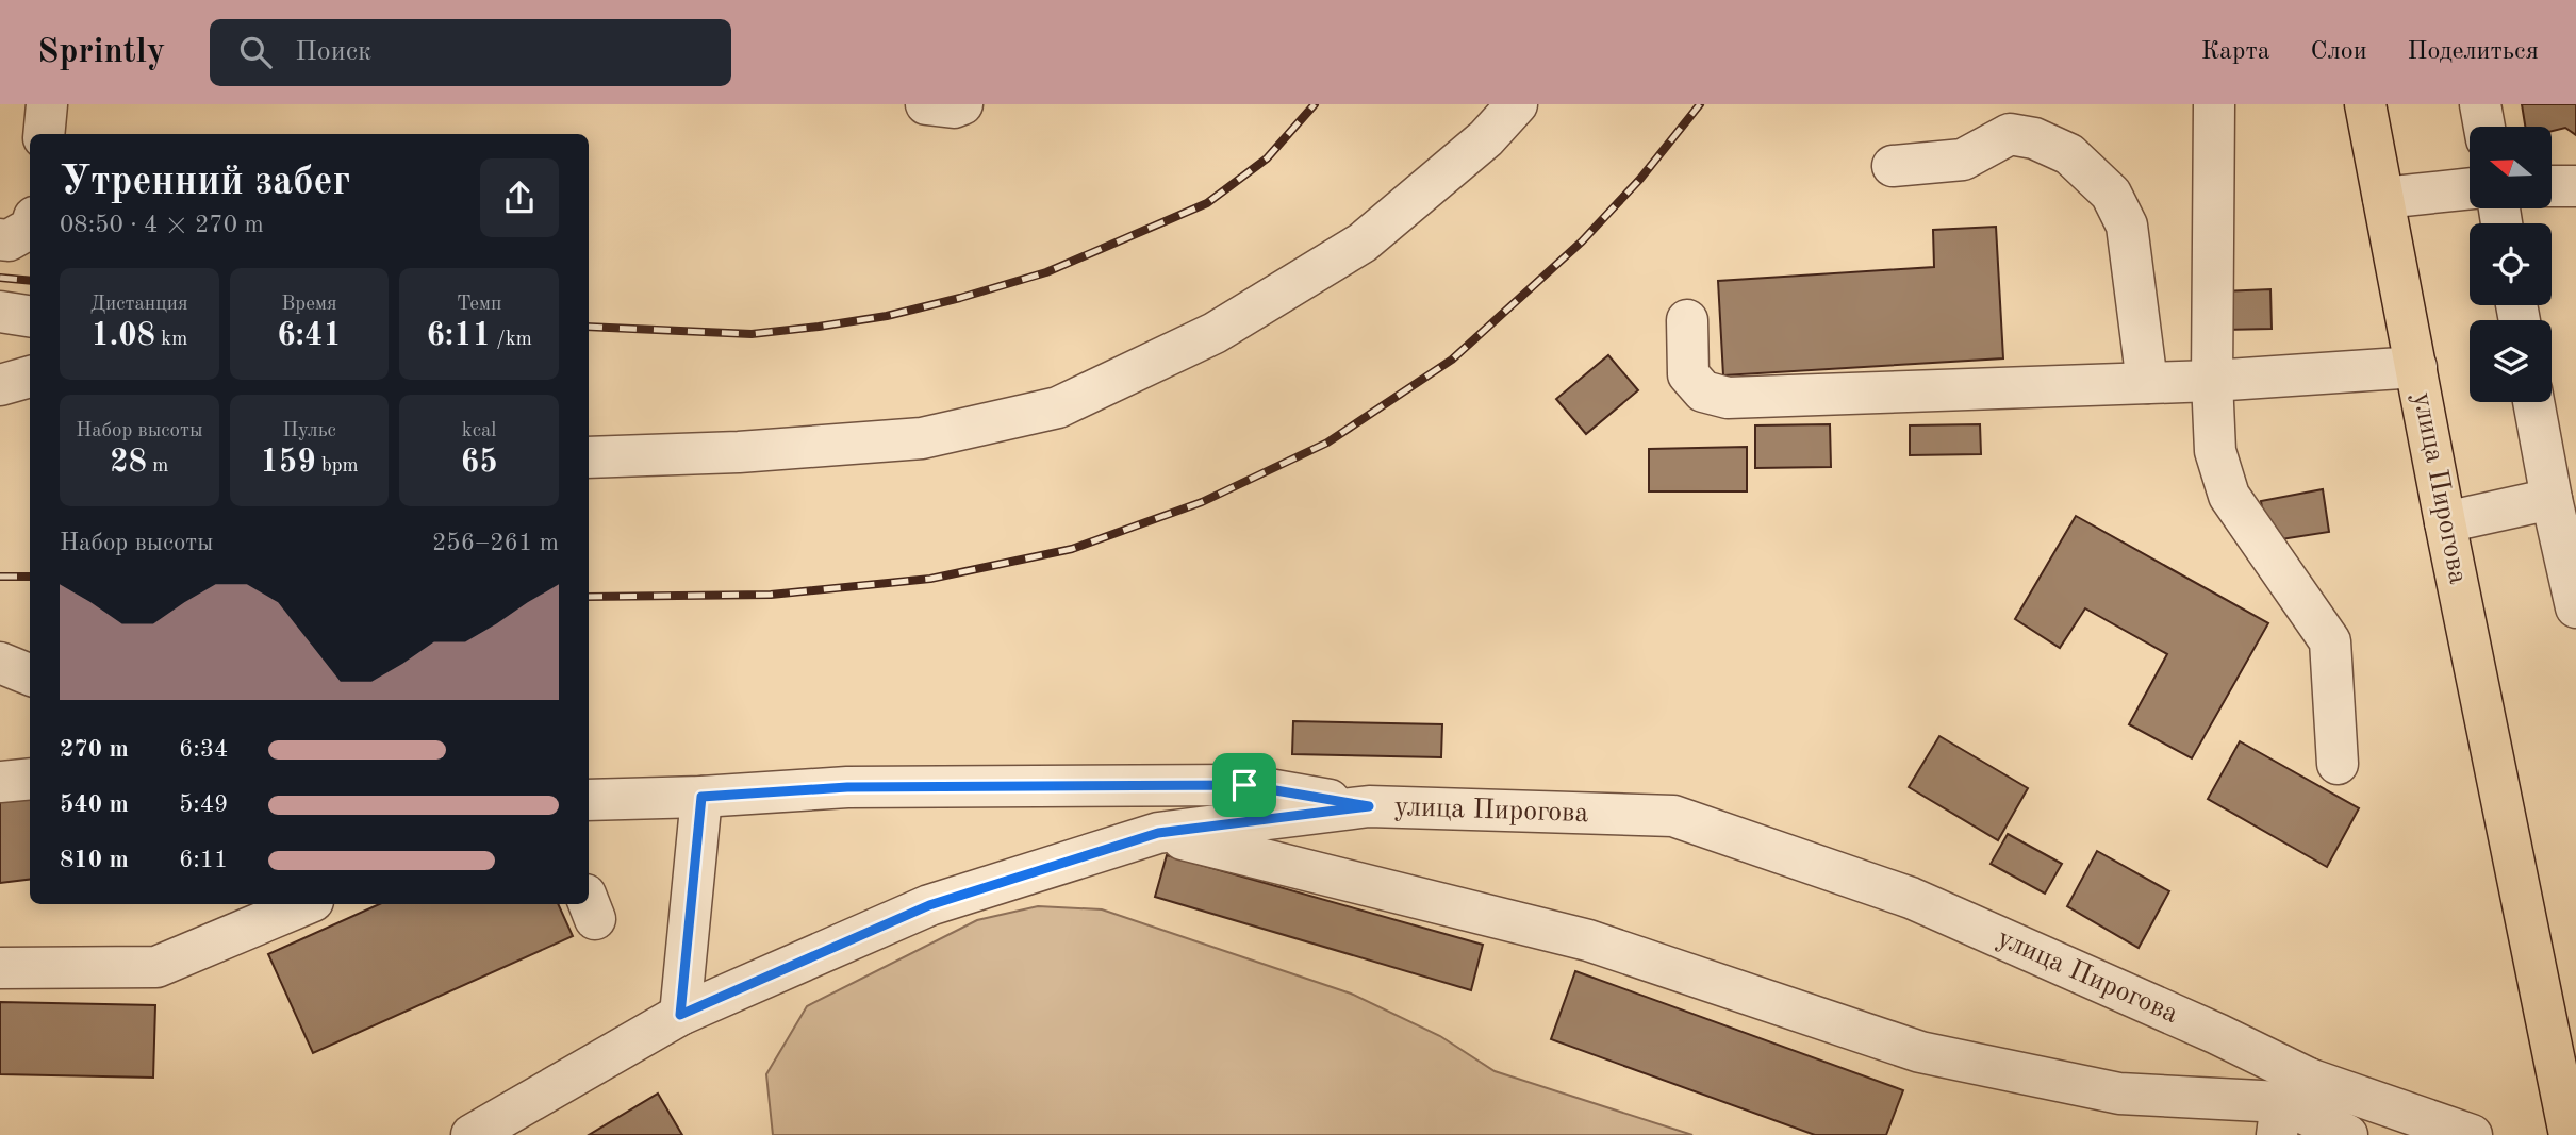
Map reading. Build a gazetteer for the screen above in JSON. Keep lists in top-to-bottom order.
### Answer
{
  "streets": {
    "main road": ["улица Пирогова"]
  },
  "north": "left",
  "page": {
    "header": "Sprintly",
    "search": "Поиск",
    "nav": ["Карта", "Слои", "Поделиться"],
    "heading": ["Утренний забег", "08:50 · 4 × 270 m"],
    "stats": [
      ["Дистанция", "1.08 km"],
      ["Время", "6:41"],
      ["Темп", "6:11 /km"],
      ["Набор высоты", "28 m"],
      ["Пульс", "159 bpm"],
      ["kcal", "65"]
    ],
    "chart": ["Набор высоты", "256–261 m"],
    "list": [
      {
        "name": "270 m",
        "note": "6:34"
      },
      {
        "name": "540 m",
        "note": "5:49"
      },
      {
        "name": "810 m",
        "note": "6:11"
      }
    ]
  }
}
